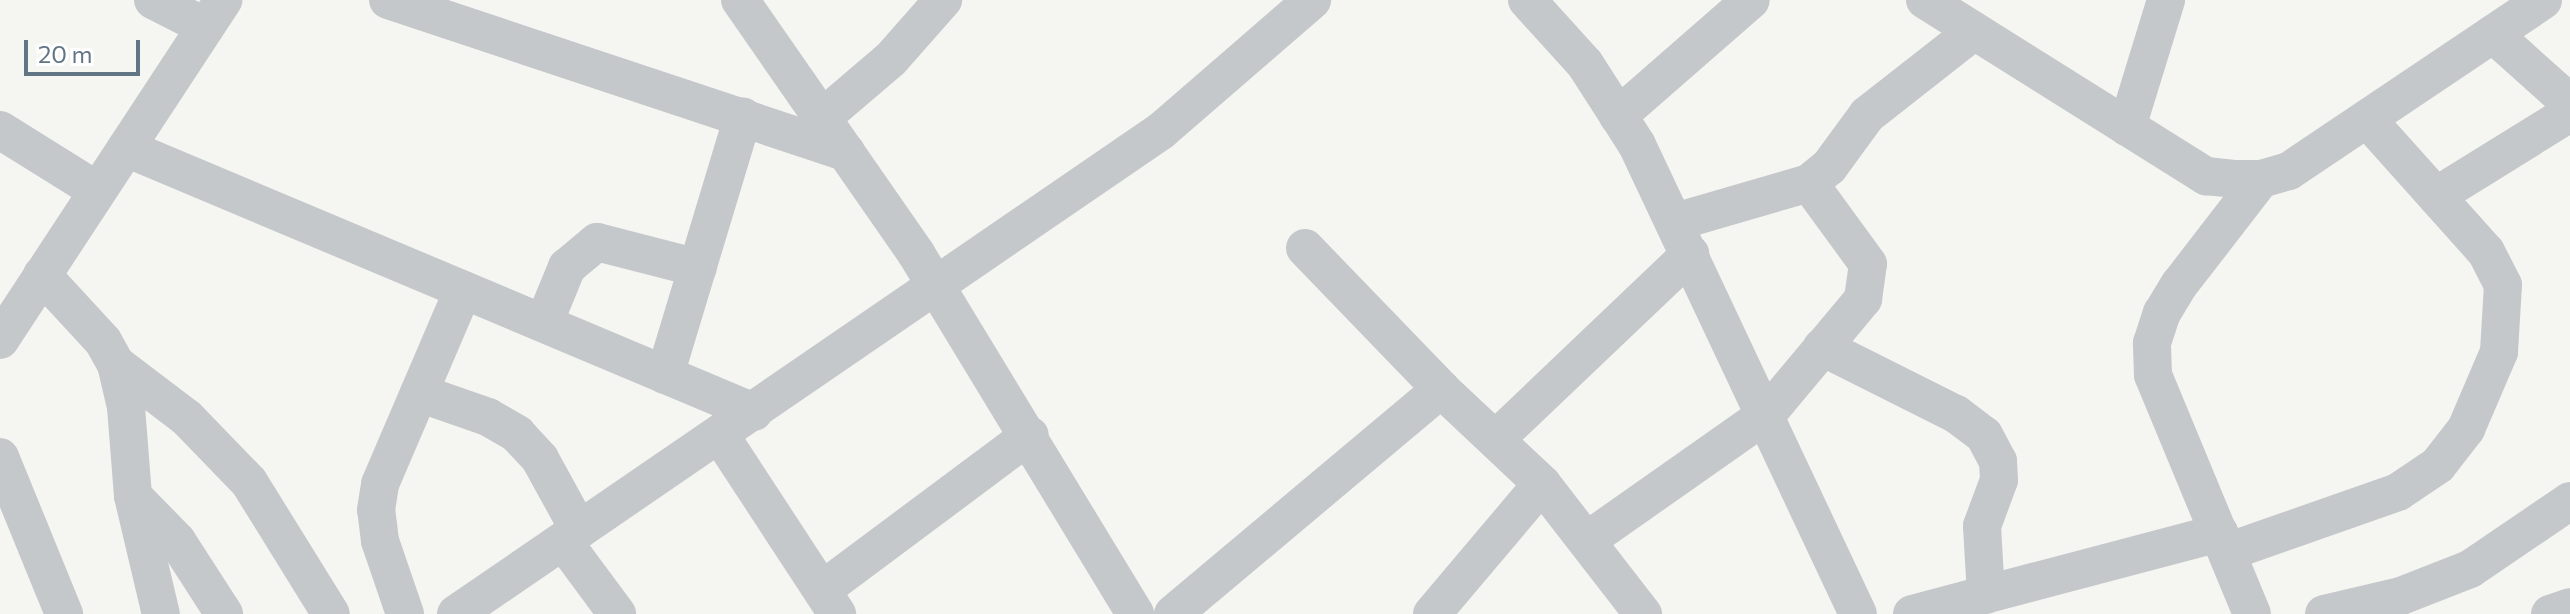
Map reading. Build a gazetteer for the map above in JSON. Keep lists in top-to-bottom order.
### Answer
{
  "scale_bar": "20 m"
}
